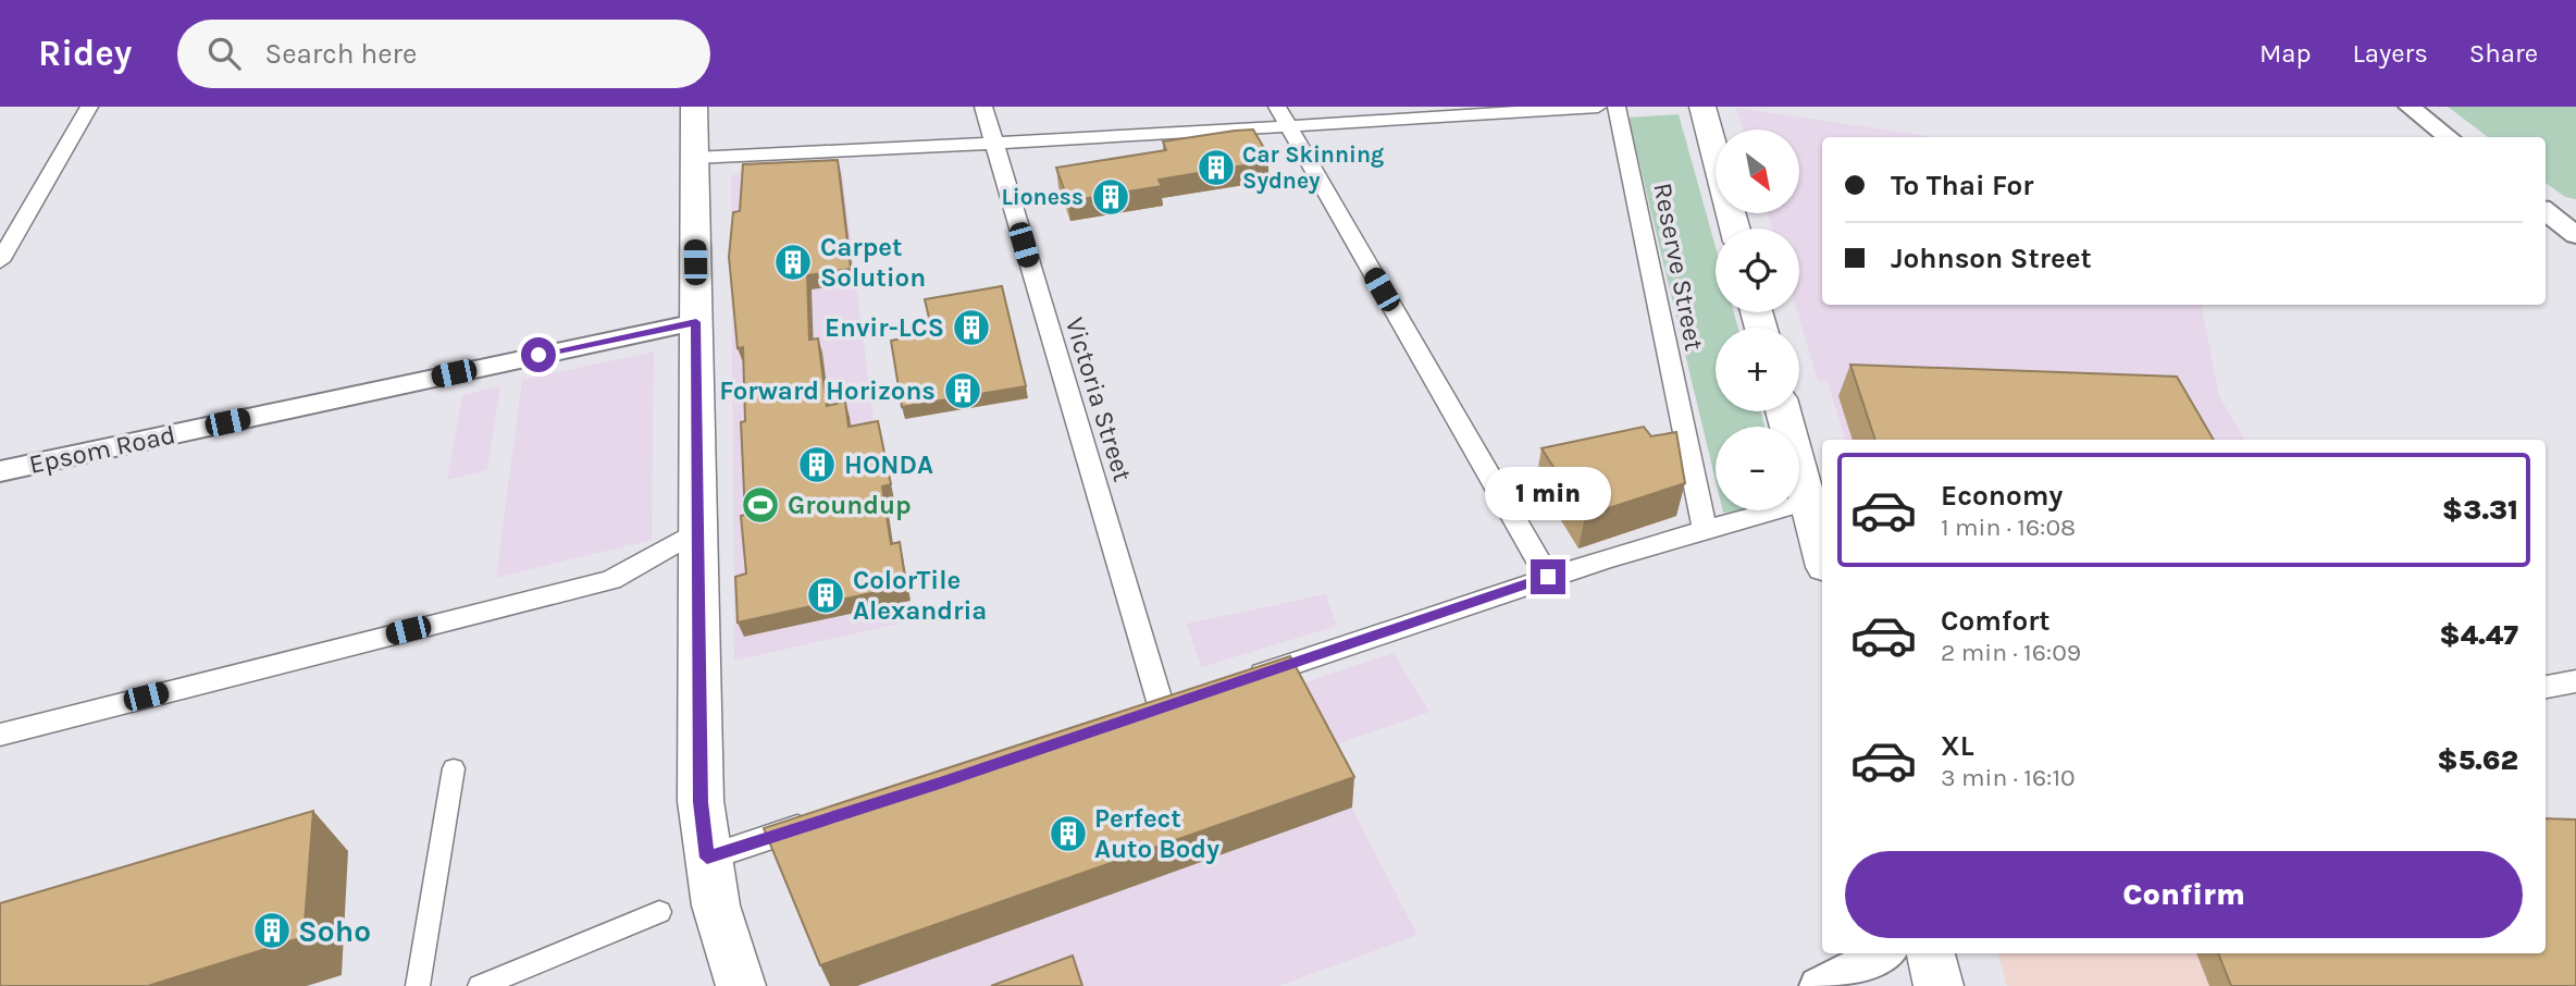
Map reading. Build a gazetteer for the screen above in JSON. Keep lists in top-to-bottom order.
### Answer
{
  "streets": {
    "street": ["Reserve Street", "Victoria Street", "Epsom Road"]
  },
  "places": {
    "building": [
      "Car Skinning Sydney",
      "Lioness",
      "Carpet Solution",
      "Envir-LCS",
      "Forward Horizons",
      "HONDA",
      "ColorTile Alexandria",
      "Perfect Auto Body",
      "Soho"
    ],
    "sports": ["Groundup"]
  },
  "north": "bottom right",
  "page": {
    "header": "Ridey",
    "search": "Search here",
    "nav": ["Map", "Layers", "Share"],
    "map_buttons": ["+", "−"],
    "banner": ["To Thai For", "Johnson Street"],
    "list": [
      {
        "name": "Economy",
        "note": "1 min · 16:08",
        "value": "$3.31"
      },
      {
        "name": "Comfort",
        "note": "2 min · 16:09",
        "value": "$4.47"
      },
      {
        "name": "XL",
        "note": "3 min · 16:10",
        "value": "$5.62"
      }
    ],
    "bubble": "1 min",
    "buttons": "Confirm"
  }
}
